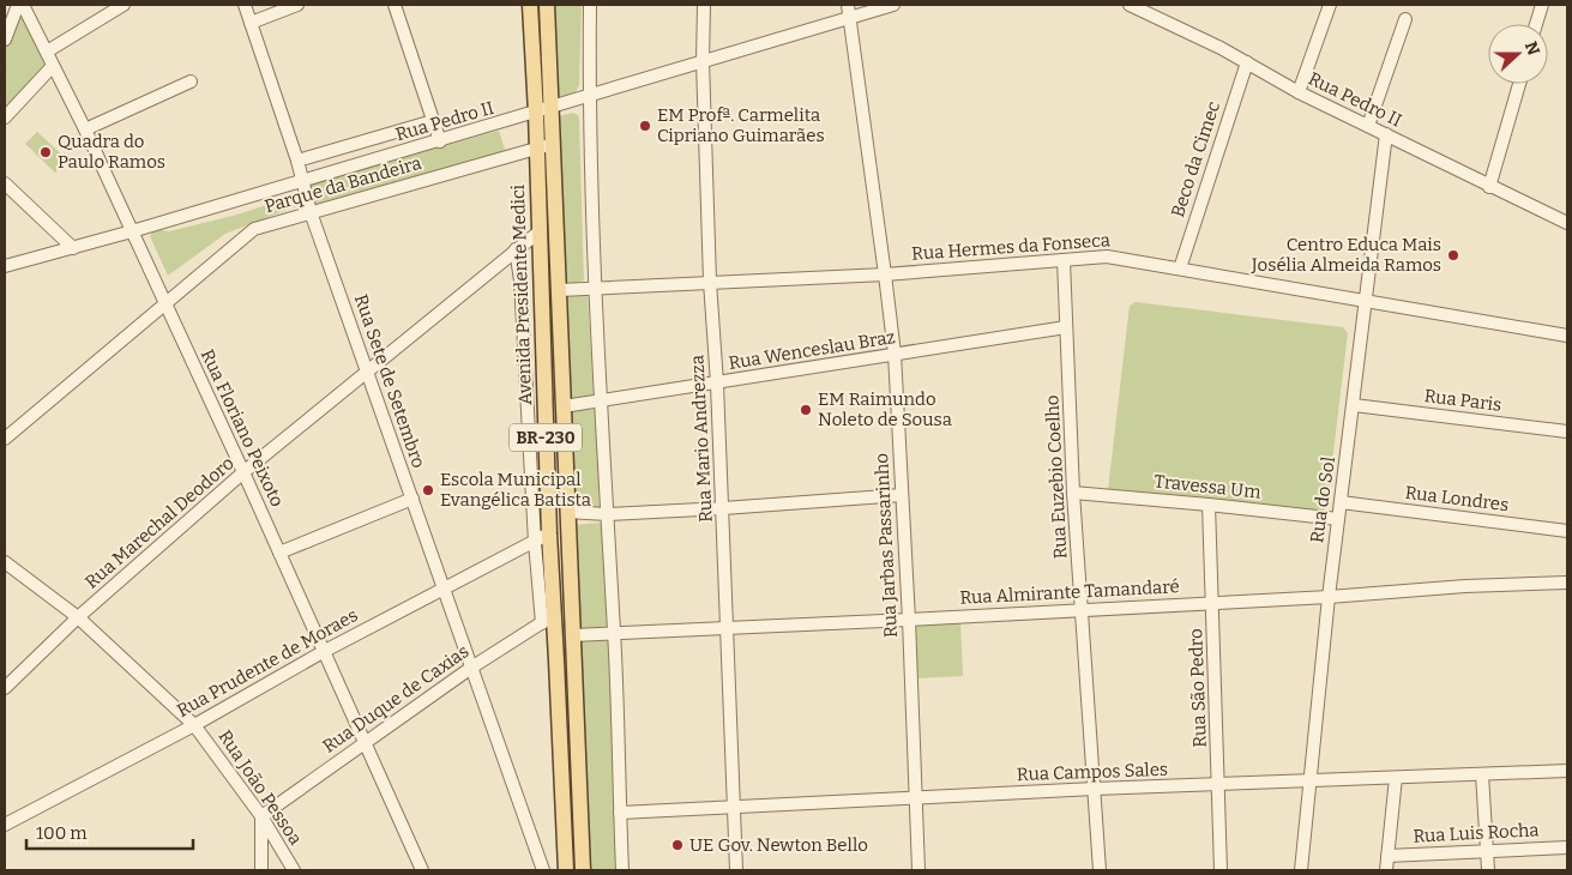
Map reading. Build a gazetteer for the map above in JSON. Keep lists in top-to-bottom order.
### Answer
{
  "streets": {
    "main road": ["Avenida Presidente Medici", "BR-230"],
    "street": [
      "Rua Pedro II",
      "Beco da Cimec",
      "Parque da Bandeira",
      "Rua Hermes da Fonseca",
      "Rua Wenceslau Braz",
      "Rua Sete de Setembro",
      "Rua Paris",
      "Rua Floriano Peixoto",
      "Rua Mario Andrezza",
      "Rua Euzebio Coelho",
      "Travessa Um",
      "Rua Londres",
      "Rua do Sol",
      "Rua Marechal Deodoro",
      "Rua Jarbas Passarinho",
      "Rua Almirante Tamandaré",
      "Rua Prudente de Moraes",
      "Rua São Pedro",
      "Rua Duque de Caxias",
      "Rua Campos Sales",
      "Rua João Pessoa",
      "Rua Luis Rocha"
    ]
  },
  "crossings": [
    ["Rua Pedro II", "Beco da Cimec"],
    ["Rua Pedro II", "Avenida Presidente Medici"],
    ["Rua Pedro II", "Rua Sete de Setembro"],
    ["Rua Pedro II", "Rua Floriano Peixoto"],
    ["Rua Pedro II", "Rua Mario Andrezza"],
    ["Rua Pedro II", "Rua do Sol"],
    ["Rua Pedro II", "Rua Jarbas Passarinho"],
    ["Beco da Cimec", "Rua Hermes da Fonseca"],
    ["Parque da Bandeira", "Avenida Presidente Medici"],
    ["Parque da Bandeira", "Rua Sete de Setembro"],
    ["Parque da Bandeira", "Rua Floriano Peixoto"],
    ["Rua Hermes da Fonseca", "Avenida Presidente Medici"],
    ["Rua Hermes da Fonseca", "Rua Mario Andrezza"],
    ["Rua Hermes da Fonseca", "Rua Euzebio Coelho"],
    ["Rua Hermes da Fonseca", "Rua do Sol"],
    ["Rua Hermes da Fonseca", "Rua Jarbas Passarinho"],
    ["Avenida Presidente Medici", "Rua Wenceslau Braz"],
    ["Avenida Presidente Medici", "Rua Marechal Deodoro"],
    ["Avenida Presidente Medici", "Rua Almirante Tamandaré"],
    ["Avenida Presidente Medici", "Rua Prudente de Moraes"],
    ["Avenida Presidente Medici", "Rua Duque de Caxias"],
    ["Rua Wenceslau Braz", "Rua Mario Andrezza"],
    ["Rua Wenceslau Braz", "Rua Euzebio Coelho"],
    ["Rua Wenceslau Braz", "Rua Jarbas Passarinho"],
    ["Rua Sete de Setembro", "Rua Marechal Deodoro"],
    ["Rua Sete de Setembro", "Rua Prudente de Moraes"],
    ["Rua Sete de Setembro", "Rua Duque de Caxias"],
    ["Rua Paris", "Rua do Sol"],
    ["Rua Floriano Peixoto", "Rua Marechal Deodoro"],
    ["Rua Floriano Peixoto", "Rua Prudente de Moraes"],
    ["Rua Floriano Peixoto", "Rua Duque de Caxias"],
    ["Rua Mario Andrezza", "Rua Almirante Tamandaré"],
    ["Rua Mario Andrezza", "Rua Campos Sales"],
    ["Rua Euzebio Coelho", "Travessa Um"],
    ["Rua Euzebio Coelho", "Rua Almirante Tamandaré"],
    ["Rua Euzebio Coelho", "Rua Campos Sales"],
    ["Travessa Um", "Rua do Sol"],
    ["Travessa Um", "Rua São Pedro"],
    ["Rua Londres", "Rua do Sol"],
    ["Rua do Sol", "Rua Almirante Tamandaré"],
    ["Rua do Sol", "Rua Campos Sales"],
    ["Rua Marechal Deodoro", "Rua João Pessoa"],
    ["Rua Jarbas Passarinho", "Rua Almirante Tamandaré"],
    ["Rua Jarbas Passarinho", "Rua Campos Sales"],
    ["Rua Almirante Tamandaré", "Rua São Pedro"],
    ["Rua Prudente de Moraes", "Rua João Pessoa"],
    ["Rua São Pedro", "Rua Campos Sales"],
    ["Rua Duque de Caxias", "Rua João Pessoa"]
  ],
  "places": [
    "EM Profª. Carmelita Cipriano Guimarães",
    "Quadra do Paulo Ramos",
    "Centro Educa Mais Josélia Almeida Ramos",
    "EM Raimundo Noleto de Sousa",
    "Escola Municipal Evangélica Batista",
    "UE Gov. Newton Bello"
  ],
  "scale_bar": "100 m",
  "north": "right"
}
